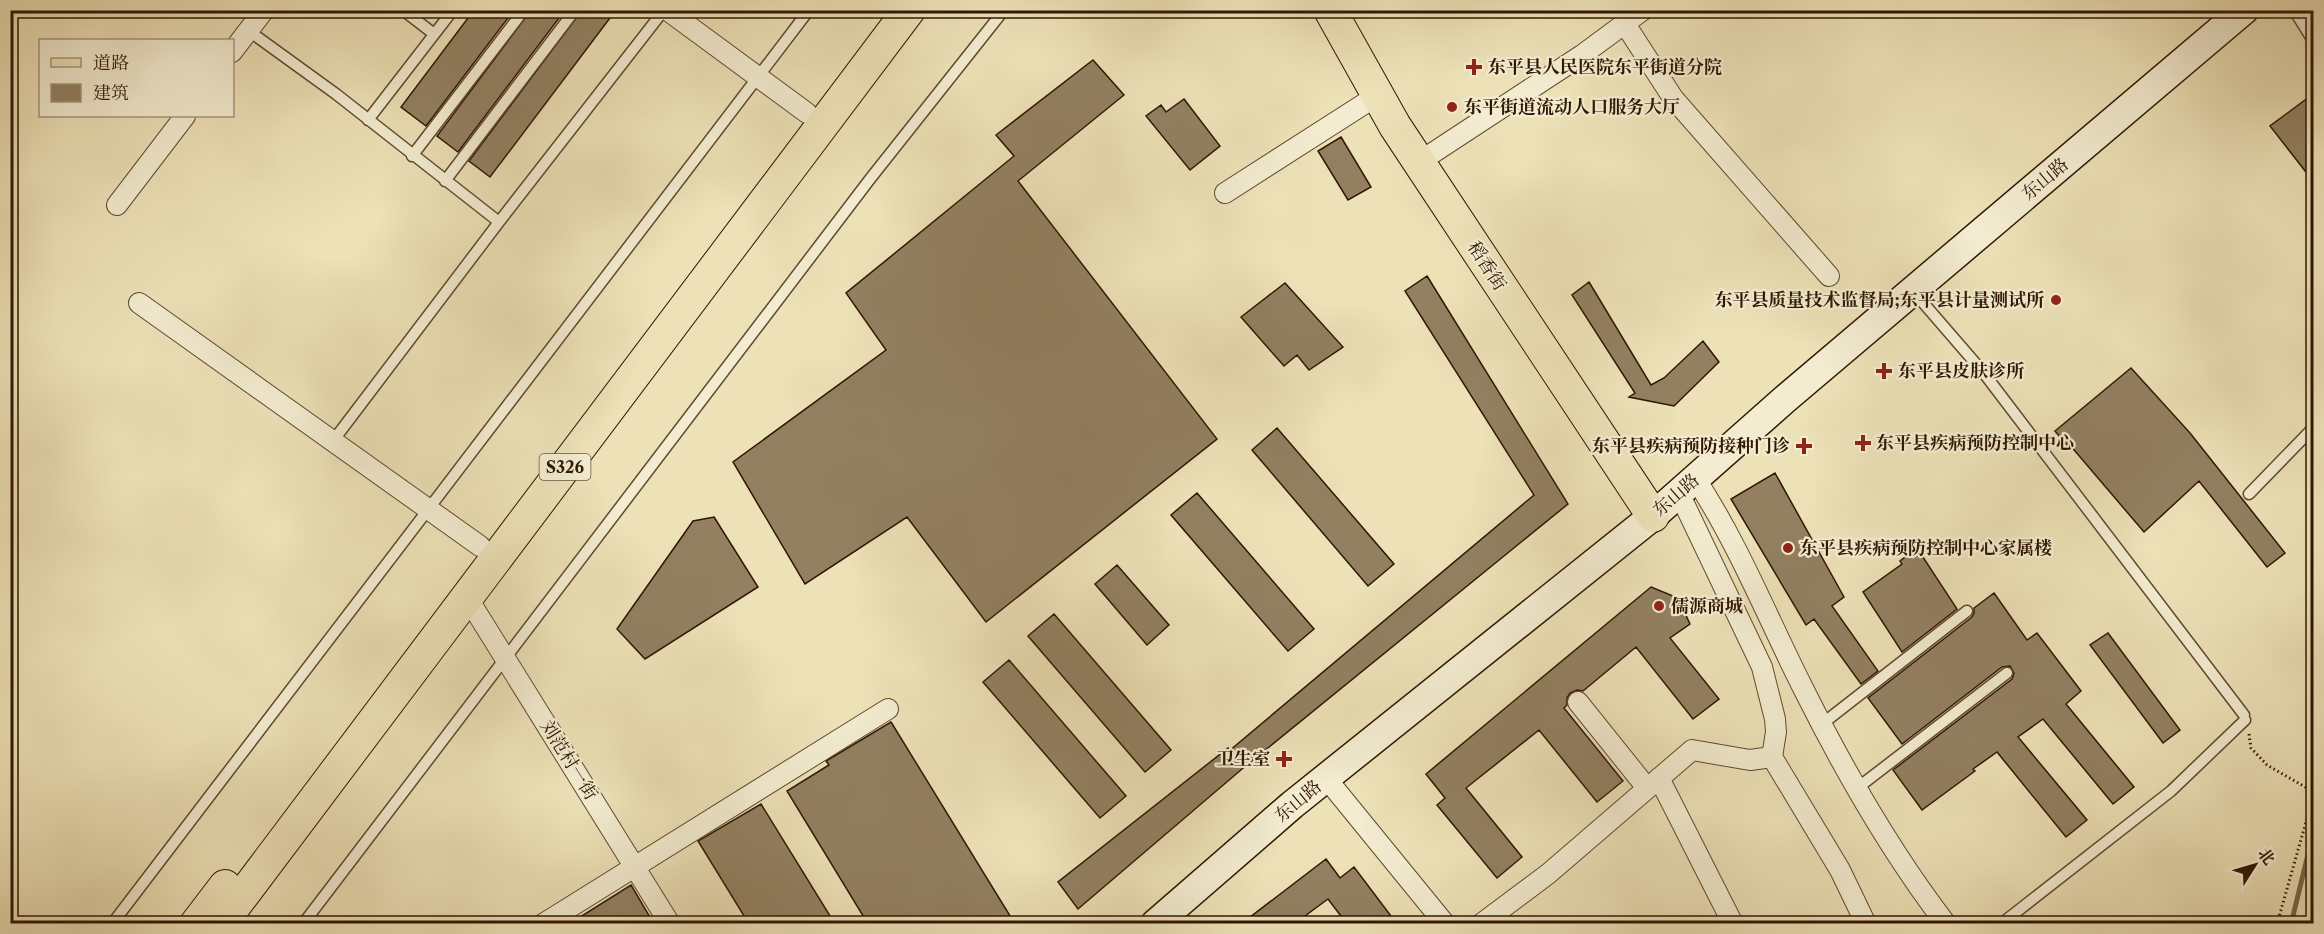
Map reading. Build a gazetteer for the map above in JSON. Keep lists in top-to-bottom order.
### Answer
{
  "streets": {
    "main road": ["稻香街", "S326"],
    "street": ["东山路", "刘范村一街"]
  },
  "crossings": [
    ["东山路", "稻香街"],
    ["S326", "刘范村一街"]
  ],
  "places": {
    "health": [
      "东平县人民医院东平街道分院",
      "东平县皮肤诊所",
      "东平县疾病预防控制中心",
      "东平县疾病预防接种门诊",
      "卫生室"
    ],
    "other": [
      "东平街道流动人口服务大厅",
      "东平县质量技术监督局;东平县计量测试所",
      "东平县疾病预防控制中心家属楼",
      "儒源商城"
    ]
  },
  "legend": ["道路", "建筑"],
  "north": "top right"
}
